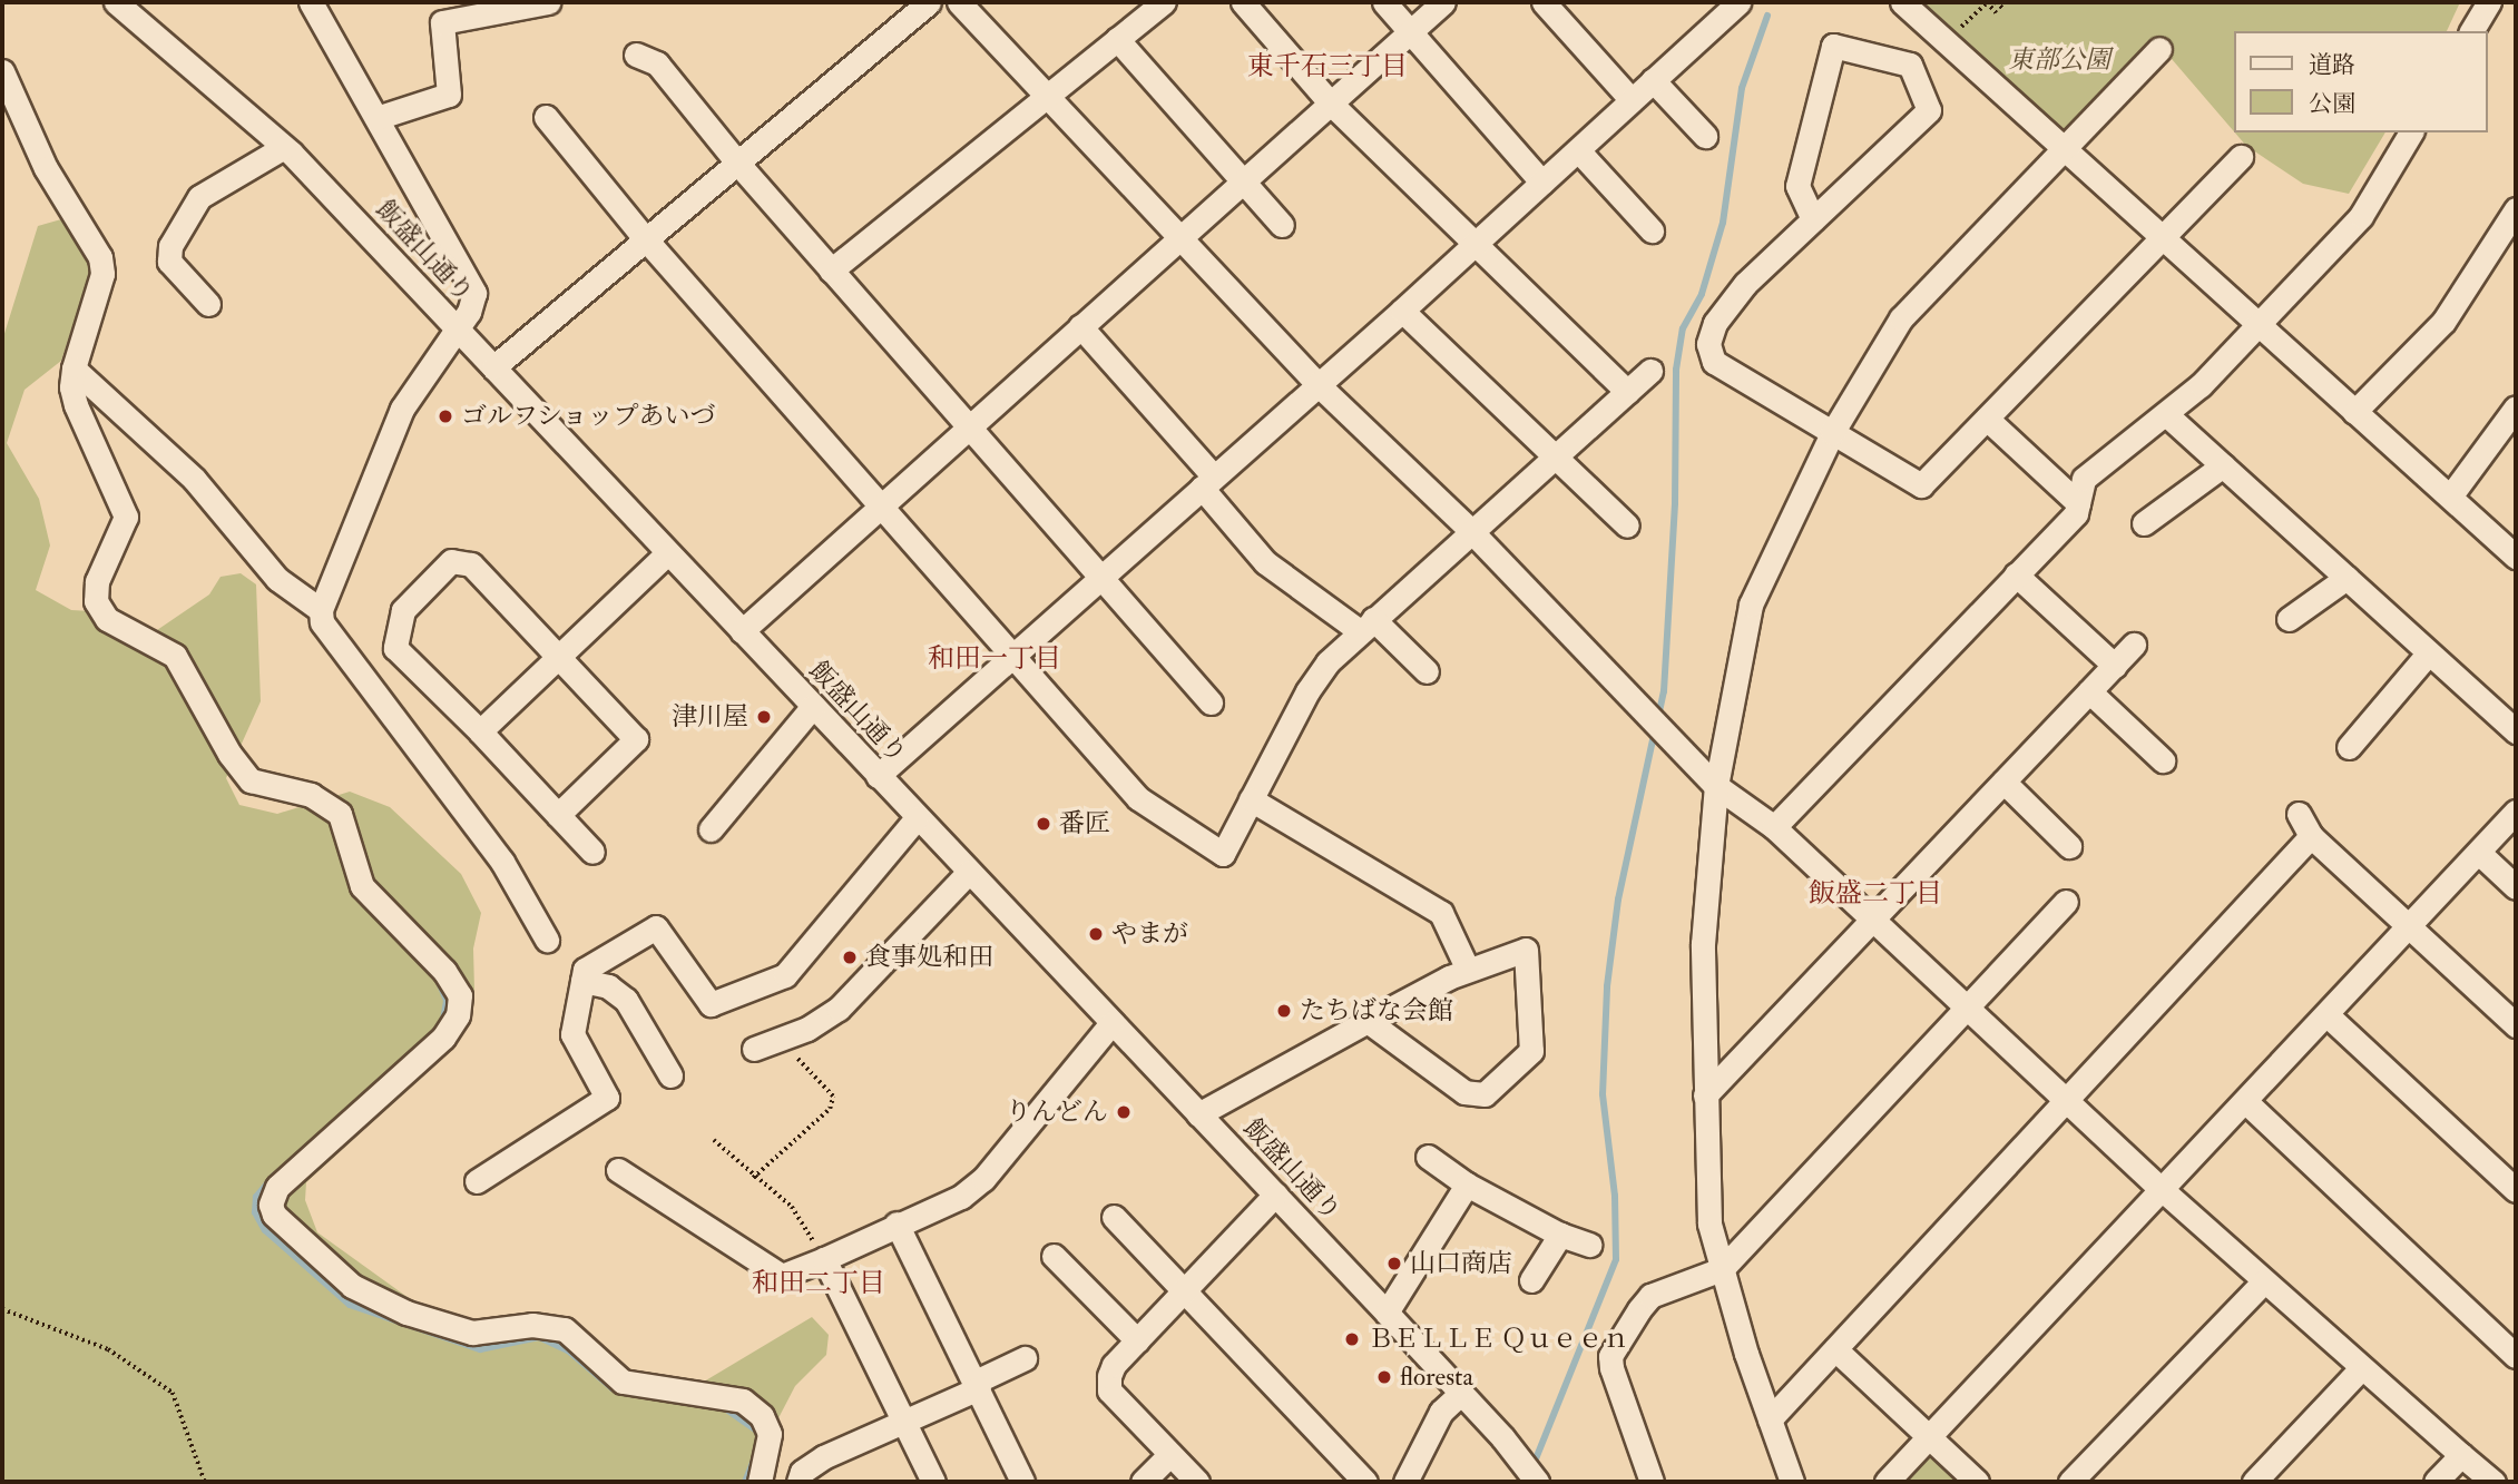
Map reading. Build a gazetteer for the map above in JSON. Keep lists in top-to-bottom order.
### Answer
{
  "streets": {
    "street": ["飯盛山通り"]
  },
  "districts": [
    "東千石三丁目",
    "和田一丁目",
    "飯盛二丁目",
    "和田二丁目"
  ],
  "parks": ["東部公園"],
  "places": [
    "ゴルフショップあいづ",
    "津川屋",
    "番匠",
    "やまが",
    "食事処和田",
    "たちばな会館",
    "りんどん",
    "山口商店",
    "ＢＥＬＬＥ Ｑｕｅｅｎ",
    "floresta"
  ],
  "legend": ["道路", "公園"]
}
